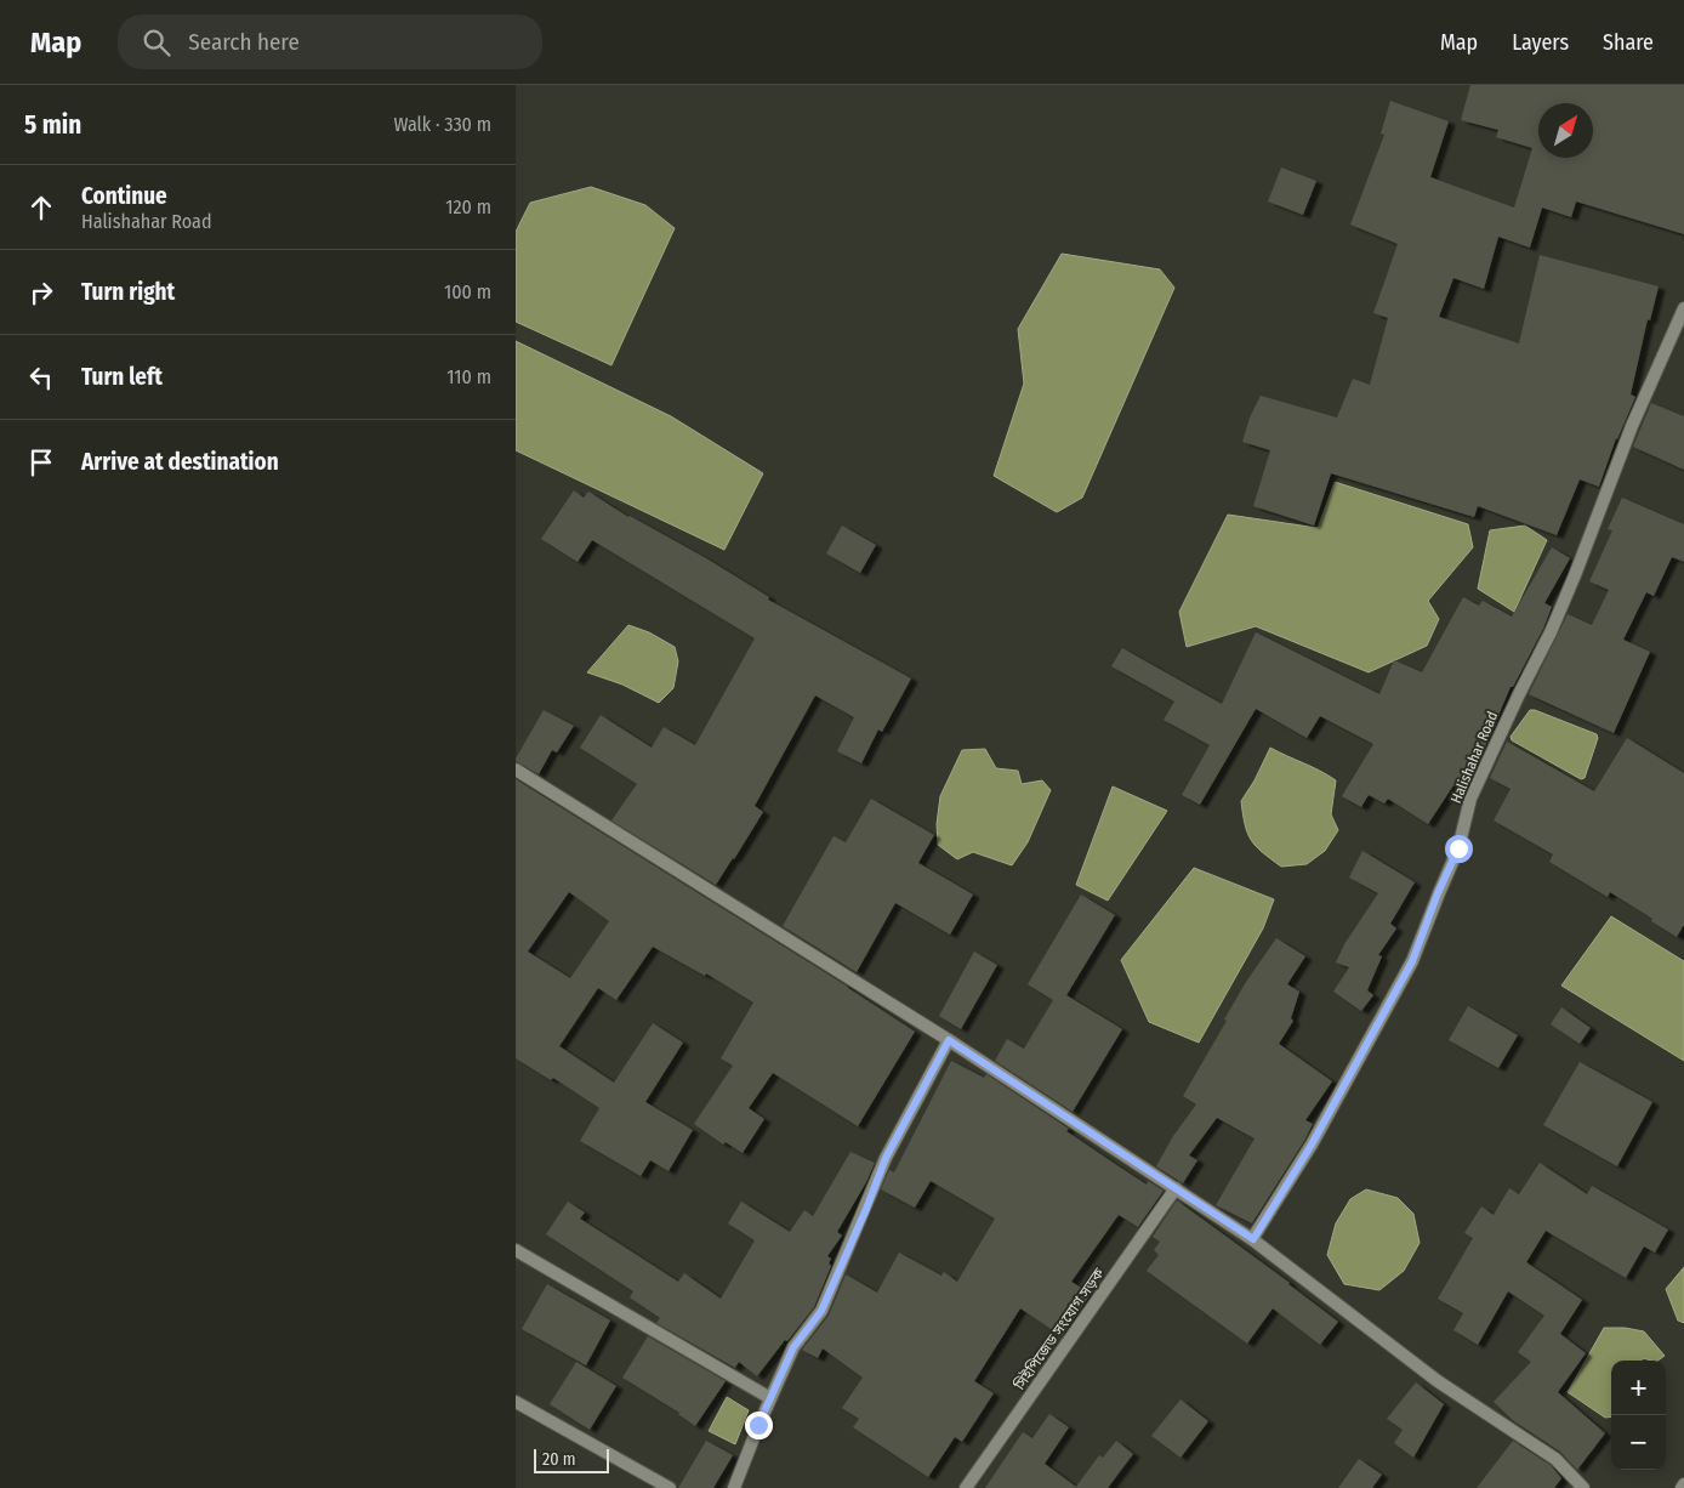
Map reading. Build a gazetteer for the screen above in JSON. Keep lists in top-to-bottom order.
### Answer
{
  "streets": {
    "street": ["Halishahar Road", "সিইপিজেড সংযোগ সড়ক"]
  },
  "scale_bar": "20 m",
  "north": "top right",
  "page": {
    "header": "Map",
    "search": "Search here",
    "nav": ["Map", "Layers", "Share"],
    "heading": ["5 min", "Walk · 330 m"],
    "list": [
      ["Continue", "Halishahar Road", "120 m"],
      ["Turn right", "100 m"],
      ["Turn left", "110 m"],
      "Arrive at destination"
    ],
    "map_buttons": ["+", "−"],
    "scale": "20 m"
  }
}
